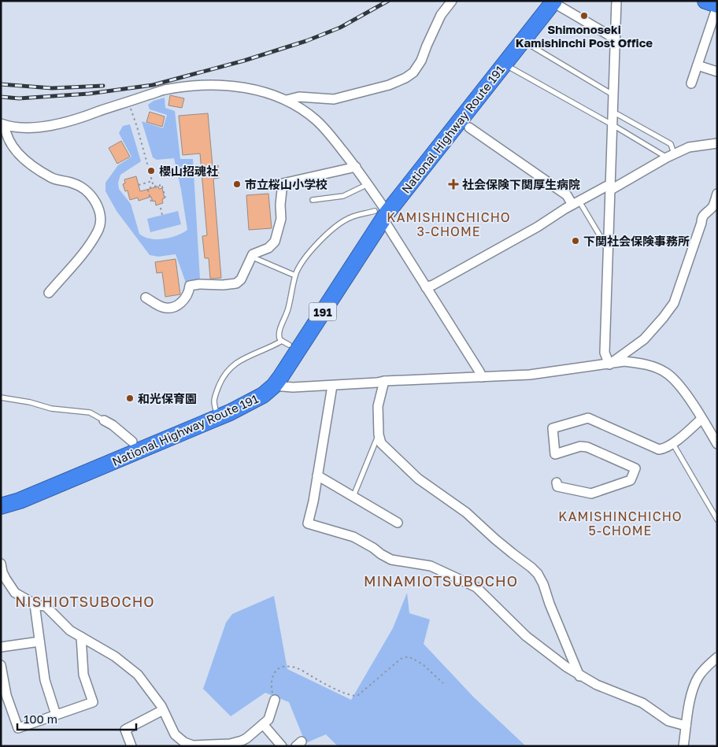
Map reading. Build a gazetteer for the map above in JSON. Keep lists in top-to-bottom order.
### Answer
{
  "streets": {
    "highway": ["National Highway Route 191", "191"]
  },
  "districts": [
    "KAMISHINCHICHO 3-CHOME",
    "KAMISHINCHICHO 5-CHOME",
    "MINAMIOTSUBOCHO",
    "NISHIOTSUBOCHO"
  ],
  "places": {
    "other": [
      "Shimonoseki Kamishinchi Post Office",
      "櫻山招魂社",
      "市立桜山小学校",
      "下関社会保険事務所",
      "和光保育園"
    ],
    "health": ["社会保険下関厚生病院"]
  },
  "scale_bar": "100 m"
}
